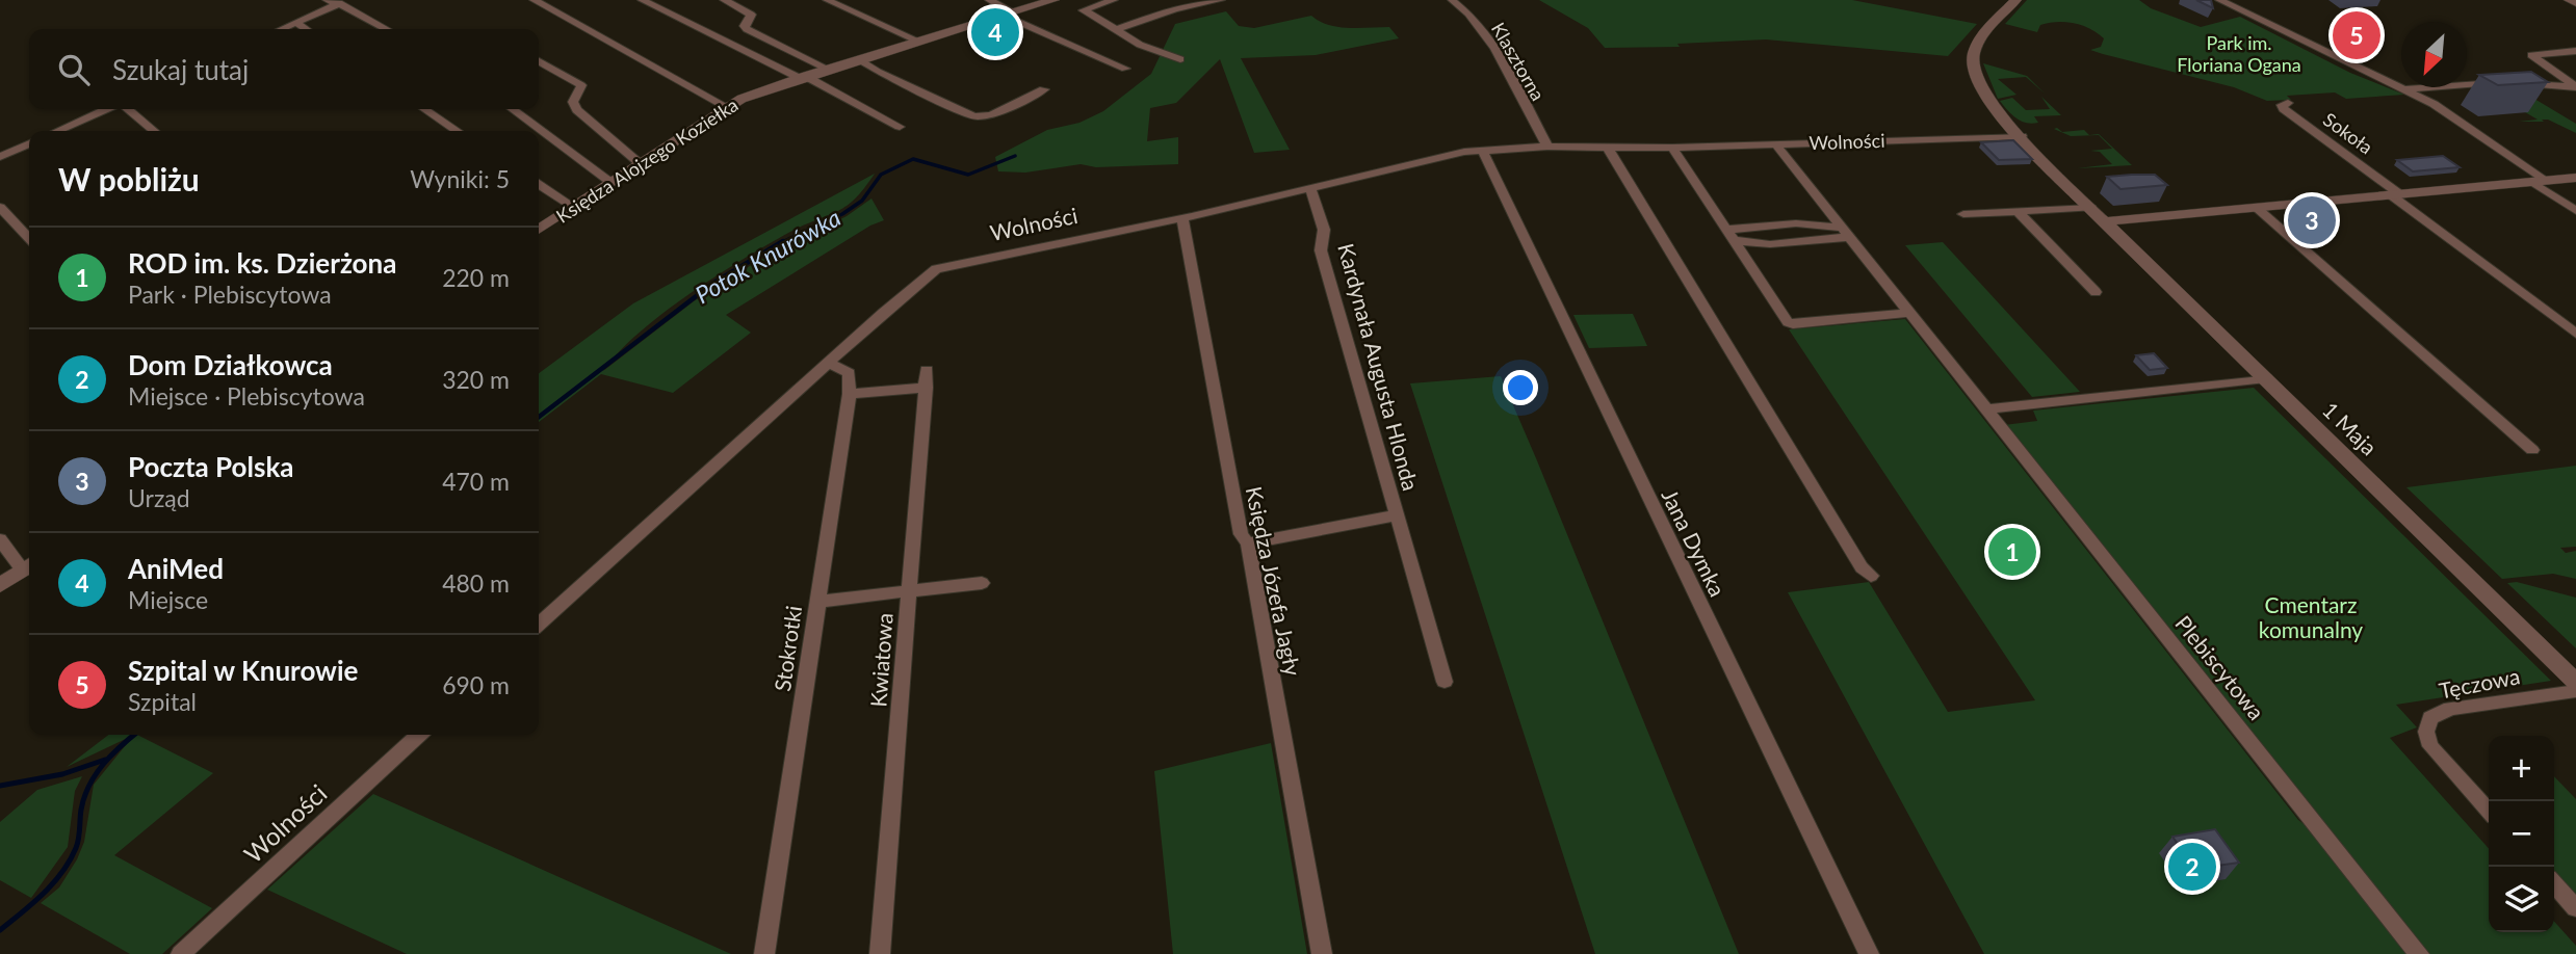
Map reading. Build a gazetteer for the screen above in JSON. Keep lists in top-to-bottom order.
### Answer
{
  "streets": {
    "street": [
      "Klasztorna",
      "Sokoła",
      "Wolności",
      "Księdza Alojzego Koziełka",
      "Kardynała Augusta Hlonda",
      "1 Maja",
      "Jana Dymka",
      "Księdza Józefa Jagły",
      "Stokrotki",
      "Kwiatowa",
      "Plebiscytowa",
      "Tęczowa"
    ]
  },
  "crossings": [
    ["Klasztorna", "Wolności"],
    ["Wolności", "Kardynała Augusta Hlonda"],
    ["Wolności", "1 Maja"],
    ["Wolności", "Jana Dymka"],
    ["Wolności", "Księdza Józefa Jagły"],
    ["Wolności", "Plebiscytowa"],
    ["Kardynała Augusta Hlonda", "Księdza Józefa Jagły"]
  ],
  "water": ["Potok Knurówka"],
  "parks": ["Park im. Floriana Ogana", "Cmentarz komunalny"],
  "north": "bottom left",
  "page": {
    "pins": [
      "4",
      "5",
      "3",
      "1",
      "2"
    ],
    "search": "Szukaj tutaj",
    "heading": ["W pobliżu", "Wyniki: 5"],
    "list": [
      {
        "mark": "1",
        "name": "ROD im. ks. Dzierżona",
        "note": "Park · Plebiscytowa",
        "value": "220 m"
      },
      {
        "mark": "2",
        "name": "Dom Działkowca",
        "note": "Miejsce · Plebiscytowa",
        "value": "320 m"
      },
      {
        "mark": "3",
        "name": "Poczta Polska",
        "note": "Urząd",
        "value": "470 m"
      },
      {
        "mark": "4",
        "name": "AniMed",
        "note": "Miejsce",
        "value": "480 m"
      },
      {
        "mark": "5",
        "name": "Szpital w Knurowie",
        "note": "Szpital",
        "value": "690 m"
      }
    ],
    "map_buttons": ["+", "−"]
  }
}
